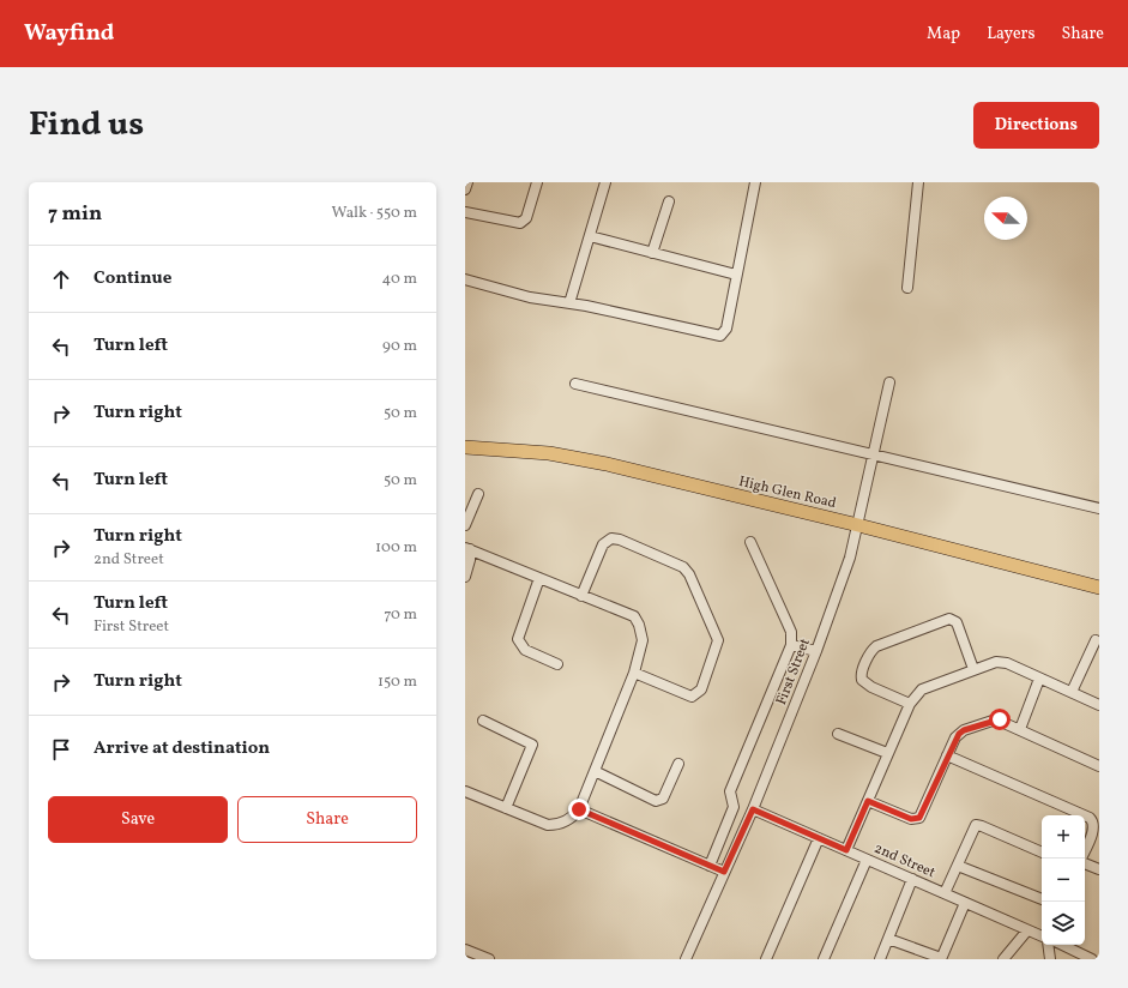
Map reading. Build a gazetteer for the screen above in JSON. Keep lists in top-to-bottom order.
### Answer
{
  "streets": {
    "main road": ["High Glen Road"],
    "street": ["First Street", "2nd Street"]
  },
  "crossings": [
    ["High Glen Road", "First Street"],
    ["First Street", "2nd Street"]
  ],
  "north": "left",
  "page": {
    "header": "Wayfind",
    "nav": ["Map", "Layers", "Share"],
    "title": "Find us",
    "buttons": [
      "Directions",
      ["Save", "Share"]
    ],
    "heading": ["7 min", "Walk · 550 m"],
    "list": [
      ["Continue", "40 m"],
      ["Turn left", "90 m"],
      ["Turn right", "50 m"],
      ["Turn left", "50 m"],
      ["Turn right", "2nd Street", "100 m"],
      ["Turn left", "First Street", "70 m"],
      ["Turn right", "150 m"],
      "Arrive at destination"
    ],
    "map_buttons": ["+", "−"]
  }
}
